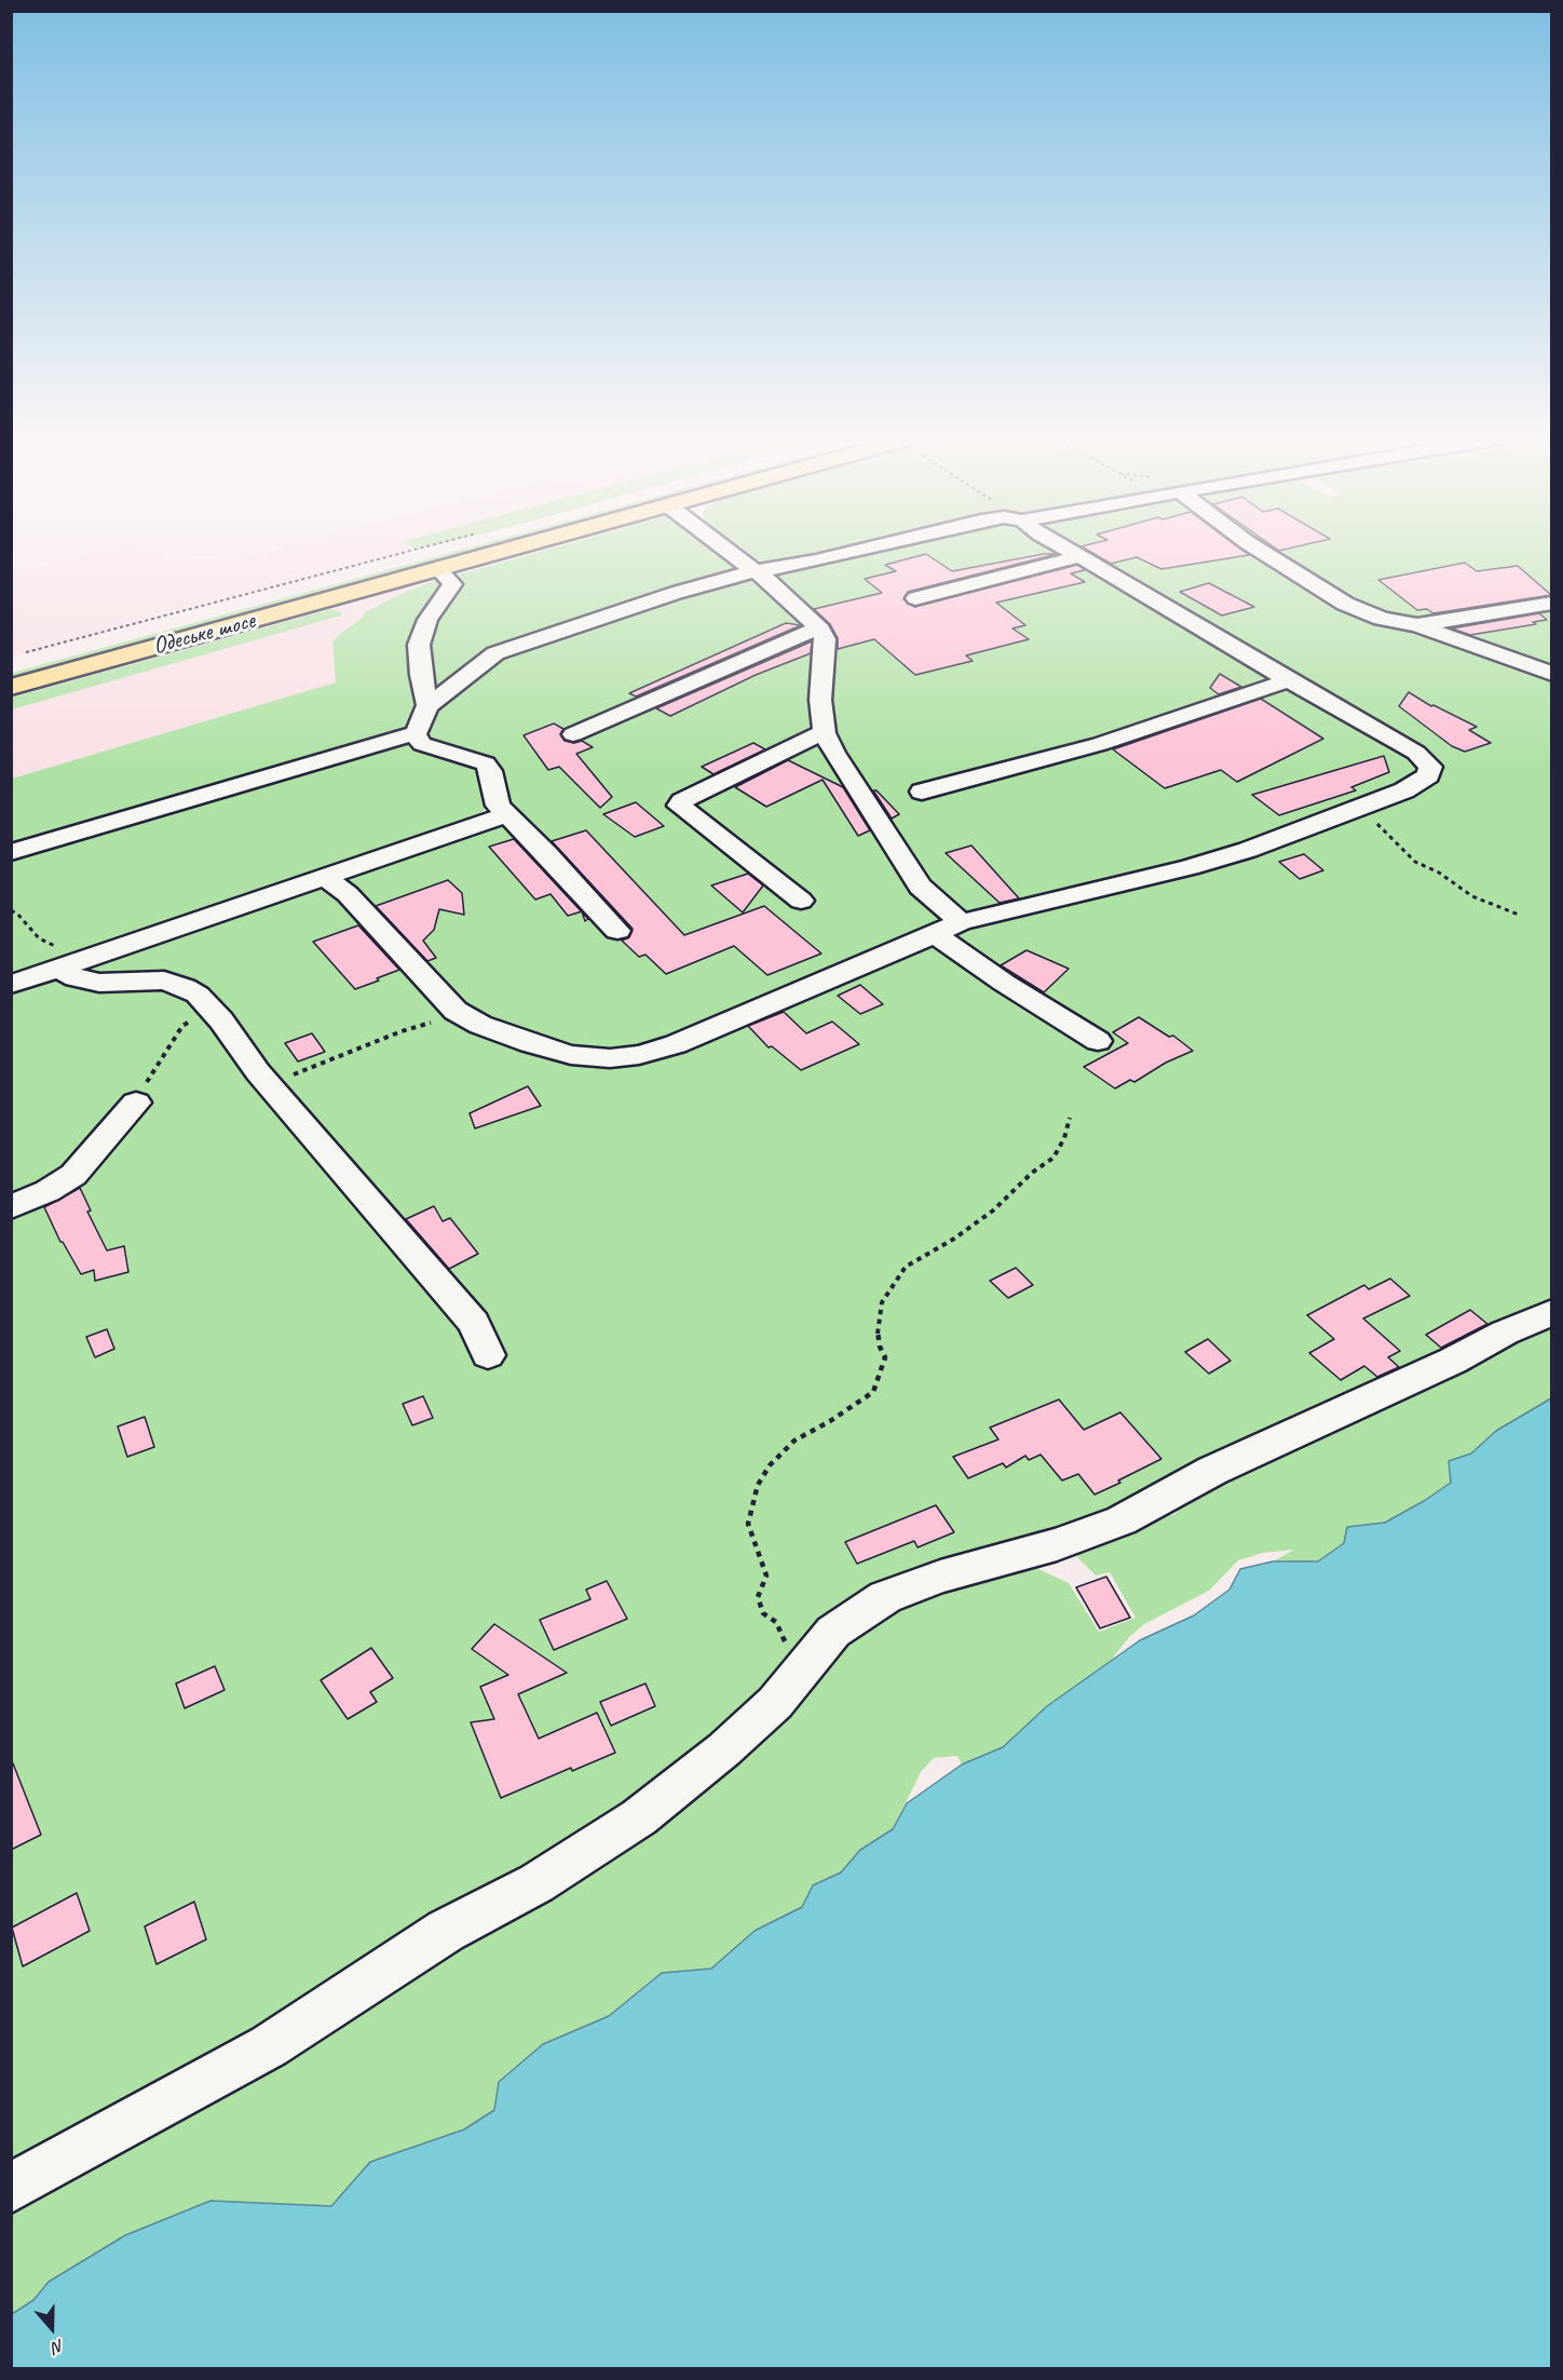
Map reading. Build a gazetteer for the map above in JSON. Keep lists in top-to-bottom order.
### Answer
{
  "streets": {
    "highway": ["Одеське шосе"]
  },
  "north": "bottom"
}
